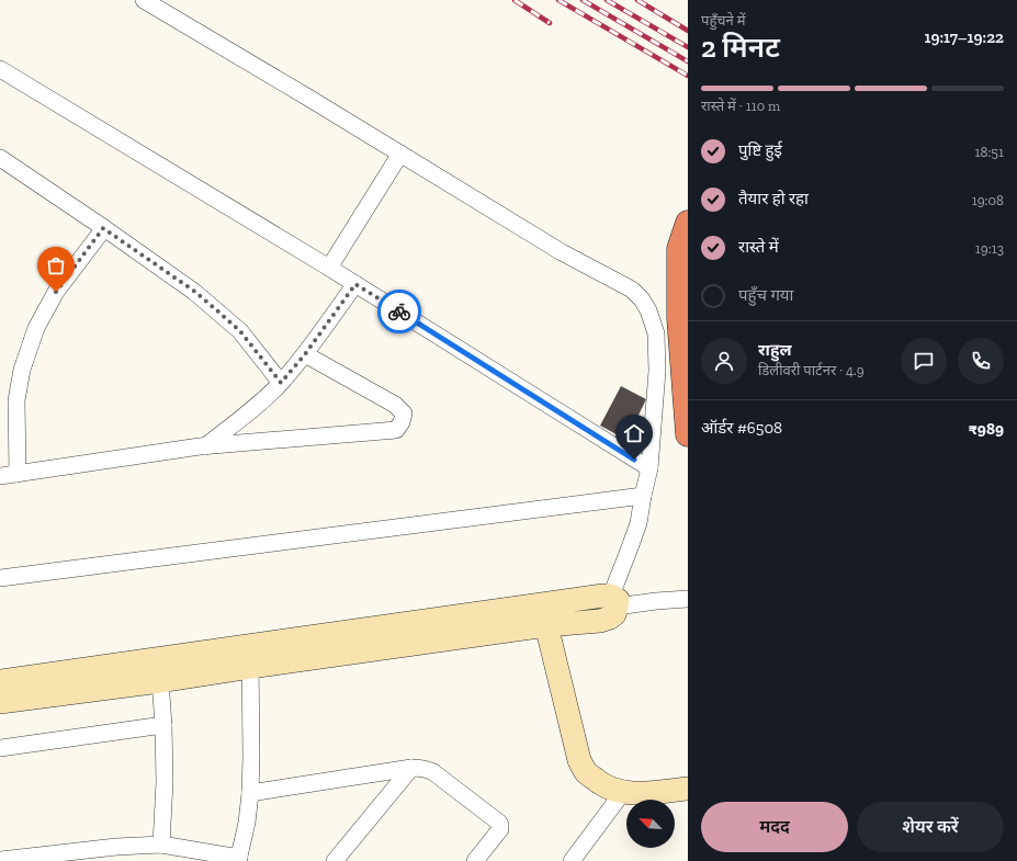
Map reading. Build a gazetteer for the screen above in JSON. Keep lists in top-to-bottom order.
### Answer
{
  "north": "top left",
  "page": {
    "heading": ["2 मिनट", "पहुँचने में", "19:17–19:22"],
    "panel": [
      "राहुल",
      "डिलीवरी पार्टनर · 4.9",
      "ऑर्डर #6508",
      "₹989"
    ],
    "bar": "रास्ते में · 110 m",
    "list": [
      ["पुष्टि हुई", "18:51"],
      ["तैयार हो रहा", "19:08"],
      ["रास्ते में", "19:13"],
      "पहुँच गया"
    ],
    "buttons": ["मदद", "शेयर करें"]
  }
}
